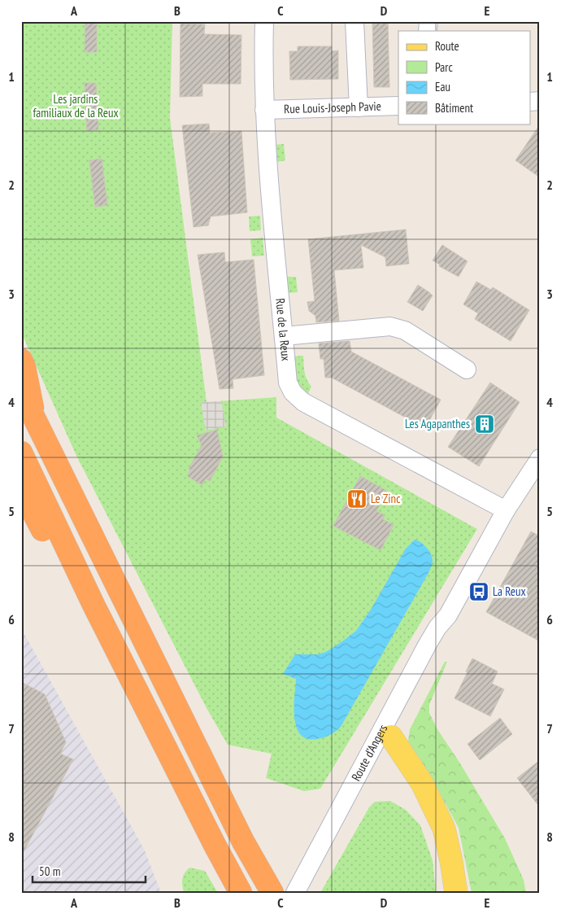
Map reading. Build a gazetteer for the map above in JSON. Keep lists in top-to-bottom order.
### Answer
{
  "streets": {
    "street": ["Rue Louis-Joseph Pavie", "Rue de la Reux", "Route d’Angers"]
  },
  "crossings": [
    ["Rue Louis-Joseph Pavie", "Rue de la Reux"],
    ["Rue de la Reux", "Route d’Angers"]
  ],
  "parks": ["Les jardins familiaux de la Reux"],
  "places": {
    "building": ["Les Agapanthes"],
    "restaurant": ["Le Zinc"],
    "bus stop": ["La Reux"]
  },
  "legend": [
    "Route",
    "Parc",
    "Eau",
    "Bâtiment"
  ],
  "scale_bar": "50 m",
  "grid": {
    "columns": [
      "A",
      "B",
      "C",
      "D",
      "E"
    ],
    "rows": [
      "1",
      "2",
      "3",
      "4",
      "5",
      "6",
      "7",
      "8"
    ]
  }
}
